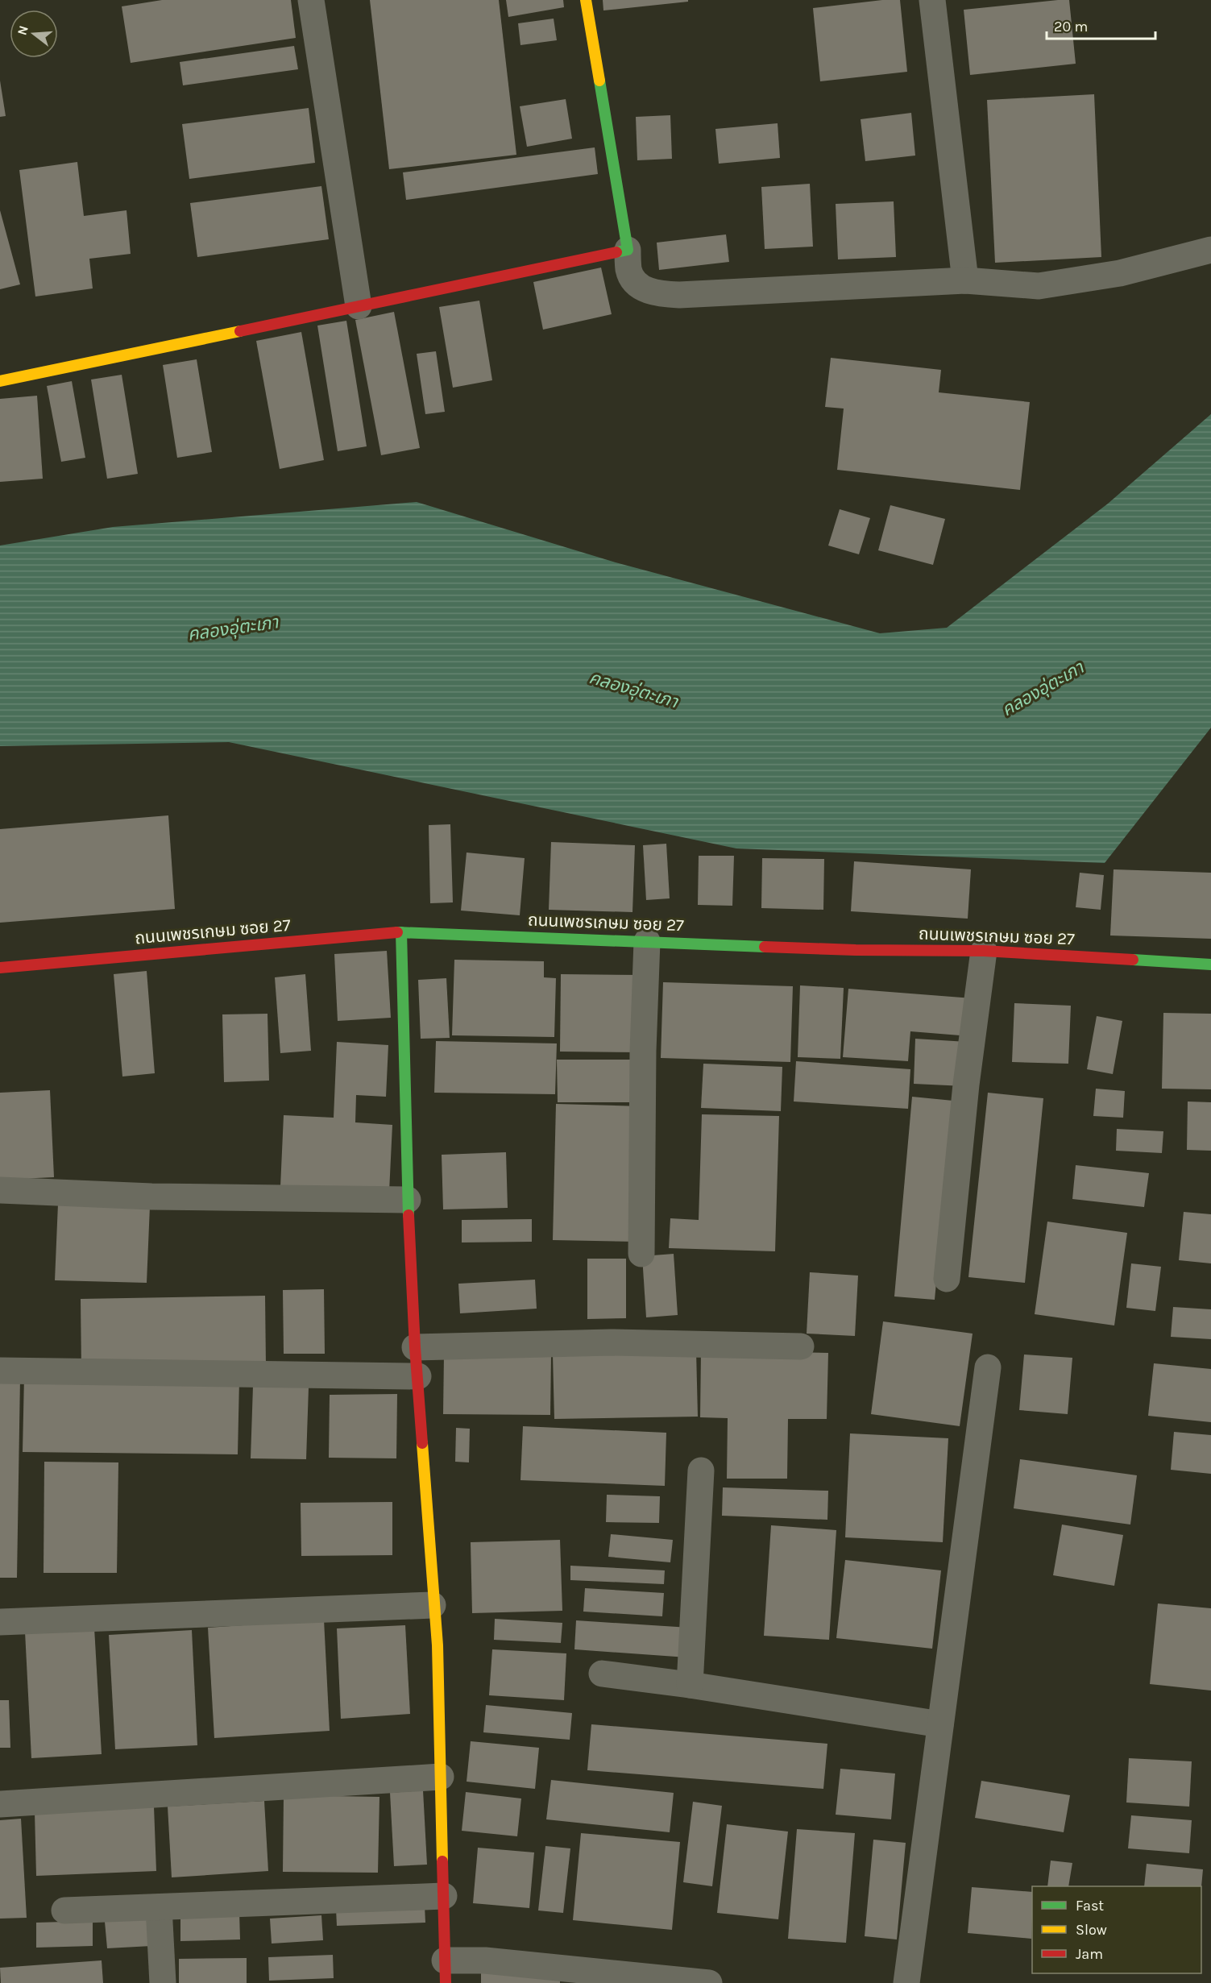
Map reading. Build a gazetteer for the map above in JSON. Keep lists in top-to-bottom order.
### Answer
{
  "streets": {
    "street": ["ถนนเพชรเกษม ซอย 27"]
  },
  "water": ["คลองอุ่ตะเภา"],
  "legend": ["Fast", "Slow", "Jam"],
  "scale_bar": "20 m",
  "north": "left"
}
